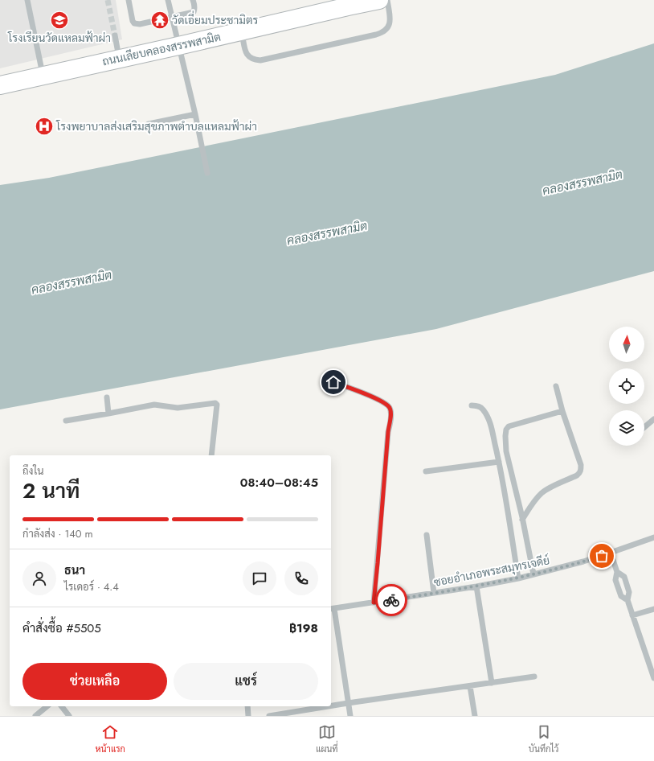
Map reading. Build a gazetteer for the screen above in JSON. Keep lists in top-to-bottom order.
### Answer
{
  "streets": {
    "main road": ["ถนนเลียบคลองสรรพสามิต"],
    "street": ["ซอยอำเภอพระสมุทรเจดีย์"]
  },
  "water": ["คลองสรรพสามิต"],
  "places": {
    "school or university": ["โรงเรียนวัดแหลมฟ้าผ่า"],
    "temple": ["วัดเอี่ยมประชามิตร"],
    "hospital": ["โรงพยาบาลส่งเสริมสุขภาพตำบลแหลมฟ้าผ่า"]
  },
  "north": "top",
  "page": {
    "heading": ["2 นาที", "ถึงใน", "08:40–08:45"],
    "panel": [
      "ธนา",
      "ไรเดอร์ · 4.4",
      "คำสั่งซื้อ #5505",
      "฿198"
    ],
    "bar": "กำลังส่ง · 140 m",
    "buttons": ["ช่วยเหลือ", "แชร์"],
    "tabs": ["หน้าแรก", "แผนที่", "บันทึกไว้"]
  }
}
